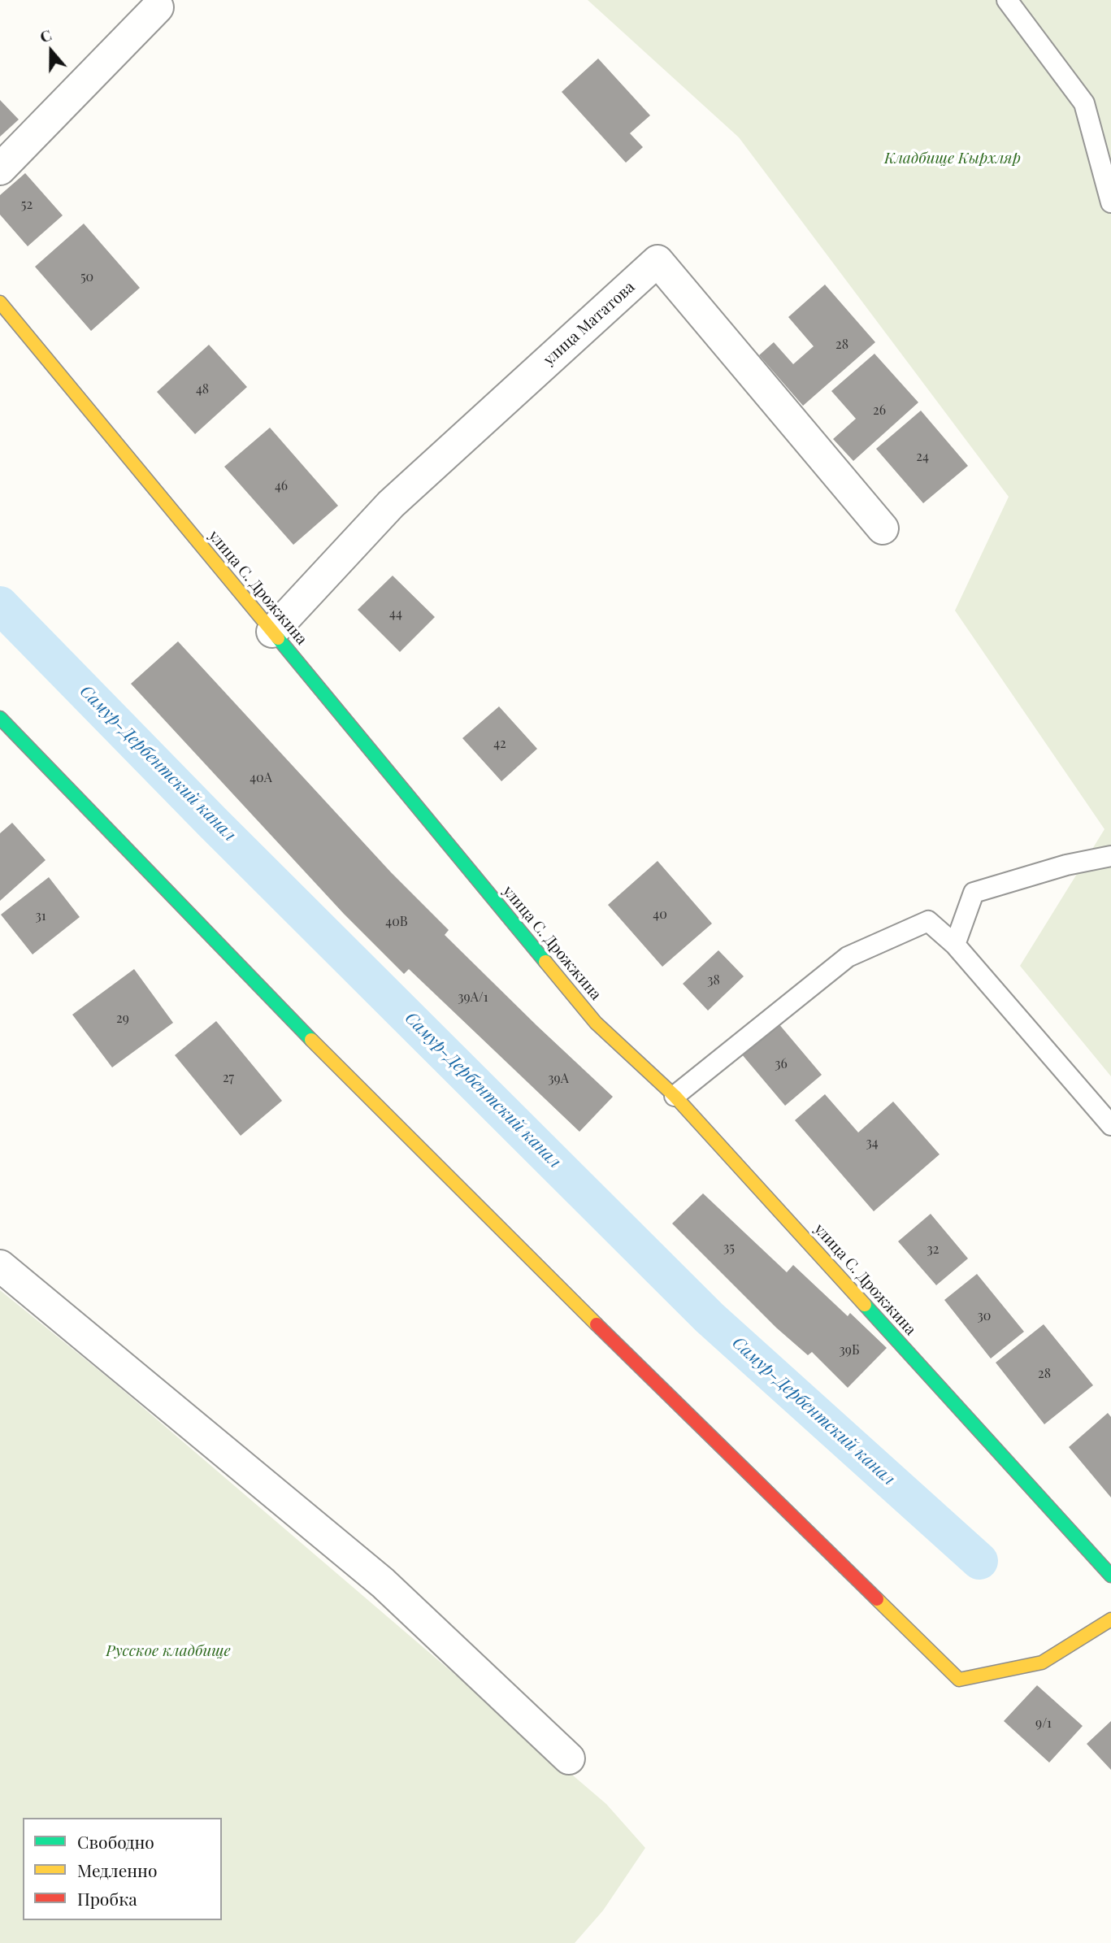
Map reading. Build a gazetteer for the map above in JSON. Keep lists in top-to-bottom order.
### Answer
{
  "streets": {
    "street": ["улица Мататова", "улица С. Дрожжина"]
  },
  "crossings": [
    ["улица Мататова", "улица С. Дрожжина"]
  ],
  "water": ["Самур-Дербентский канал"],
  "parks": ["Кладбище Кырхляр", "Русское кладбище"],
  "house_numbers": [
    "52",
    "50",
    "28",
    "48",
    "26",
    "24",
    "46",
    "44",
    "42",
    "40А",
    "40",
    "31",
    "40В",
    "38",
    "39А/1",
    "29",
    "36",
    "27",
    "39А",
    "34",
    "35",
    "32",
    "30",
    "39Б",
    "28",
    "9/1"
  ],
  "legend": ["Свободно", "Медленно", "Пробка"],
  "north": "top"
}
